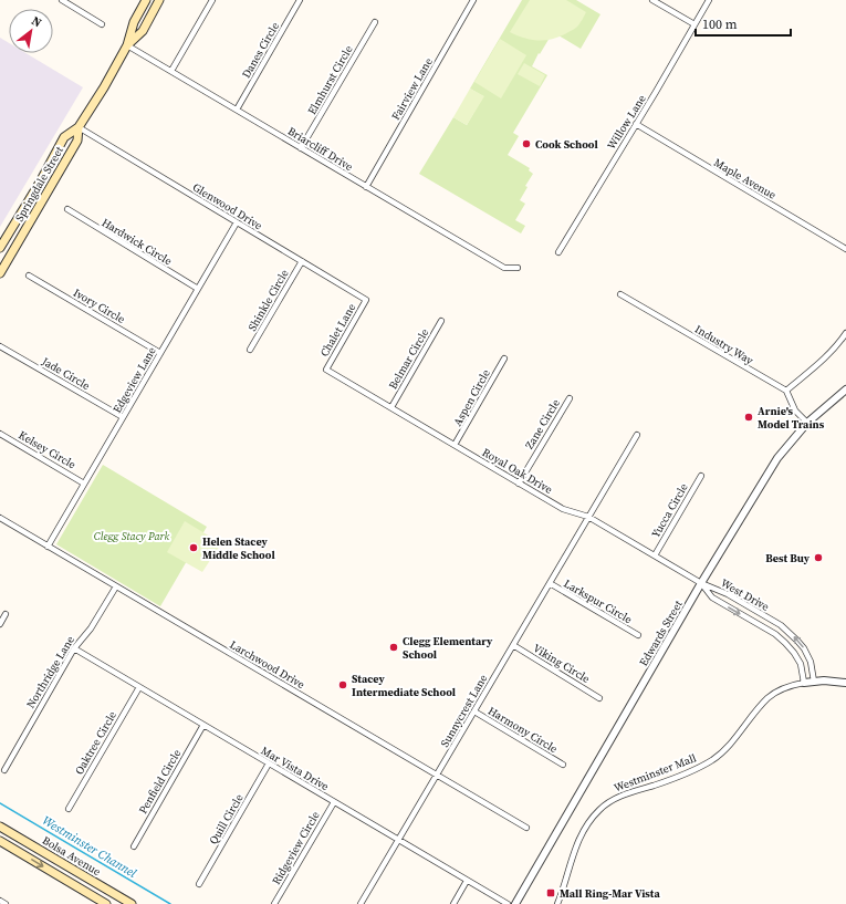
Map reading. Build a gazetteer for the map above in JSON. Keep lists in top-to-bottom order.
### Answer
{
  "streets": {
    "main road": ["Springdale Street", "Bolsa Avenue"],
    "street": [
      "Danes Circle",
      "Elmhurst Circle",
      "Fairview Lane",
      "Willow Lane",
      "Briarcliff Drive",
      "Maple Avenue",
      "Glenwood Drive",
      "Hardwick Circle",
      "Shinkle Circle",
      "Ivory Circle",
      "Chalet Lane",
      "Industry Way",
      "Belmar Circle",
      "Jade Circle",
      "Edgeview Lane",
      "Aspen Circle",
      "Zane Circle",
      "Kelsey Circle",
      "Royal Oak Drive",
      "Yucca Circle",
      "West Drive",
      "Larkspur Circle",
      "Edwards Street",
      "Viking Circle",
      "Larchwood Drive",
      "Northridge Lane",
      "Sunnycrest Lane",
      "Harmony Circle",
      "Oaktree Circle",
      "Mar Vista Drive",
      "Westminster Mall",
      "Penfield Circle",
      "Quill Circle",
      "Ridgeview Circle"
    ]
  },
  "crossings": [
    ["Danes Circle", "Briarcliff Drive"],
    ["Elmhurst Circle", "Briarcliff Drive"],
    ["Fairview Lane", "Briarcliff Drive"],
    ["Willow Lane", "Maple Avenue"],
    ["Briarcliff Drive", "Springdale Street"],
    ["Springdale Street", "Glenwood Drive"],
    ["Glenwood Drive", "Shinkle Circle"],
    ["Glenwood Drive", "Chalet Lane"],
    ["Glenwood Drive", "Edgeview Lane"],
    ["Hardwick Circle", "Edgeview Lane"],
    ["Ivory Circle", "Edgeview Lane"],
    ["Chalet Lane", "Royal Oak Drive"],
    ["Belmar Circle", "Royal Oak Drive"],
    ["Jade Circle", "Edgeview Lane"],
    ["Edgeview Lane", "Kelsey Circle"],
    ["Edgeview Lane", "Larchwood Drive"],
    ["Aspen Circle", "Royal Oak Drive"],
    ["Zane Circle", "Royal Oak Drive"],
    ["Royal Oak Drive", "Yucca Circle"],
    ["Royal Oak Drive", "West Drive"],
    ["Royal Oak Drive", "Edwards Street"],
    ["Royal Oak Drive", "Sunnycrest Lane"],
    ["West Drive", "Edwards Street"],
    ["West Drive", "Westminster Mall"],
    ["Larkspur Circle", "Sunnycrest Lane"],
    ["Viking Circle", "Sunnycrest Lane"],
    ["Larchwood Drive", "Northridge Lane"],
    ["Larchwood Drive", "Sunnycrest Lane"],
    ["Northridge Lane", "Mar Vista Drive"],
    ["Sunnycrest Lane", "Harmony Circle"],
    ["Sunnycrest Lane", "Mar Vista Drive"],
    ["Oaktree Circle", "Mar Vista Drive"],
    ["Mar Vista Drive", "Penfield Circle"],
    ["Mar Vista Drive", "Quill Circle"],
    ["Mar Vista Drive", "Ridgeview Circle"]
  ],
  "water": ["Westminster Channel"],
  "parks": ["Clegg Stacy Park"],
  "places": {
    "other": [
      "Cook School",
      "Arnie's Model Trains",
      "Helen Stacey Middle School",
      "Best Buy",
      "Clegg Elementary School",
      "Stacey Intermediate School"
    ],
    "transit": ["Mall Ring-Mar Vista"]
  },
  "scale_bar": "100 m",
  "north": "top right"
}
